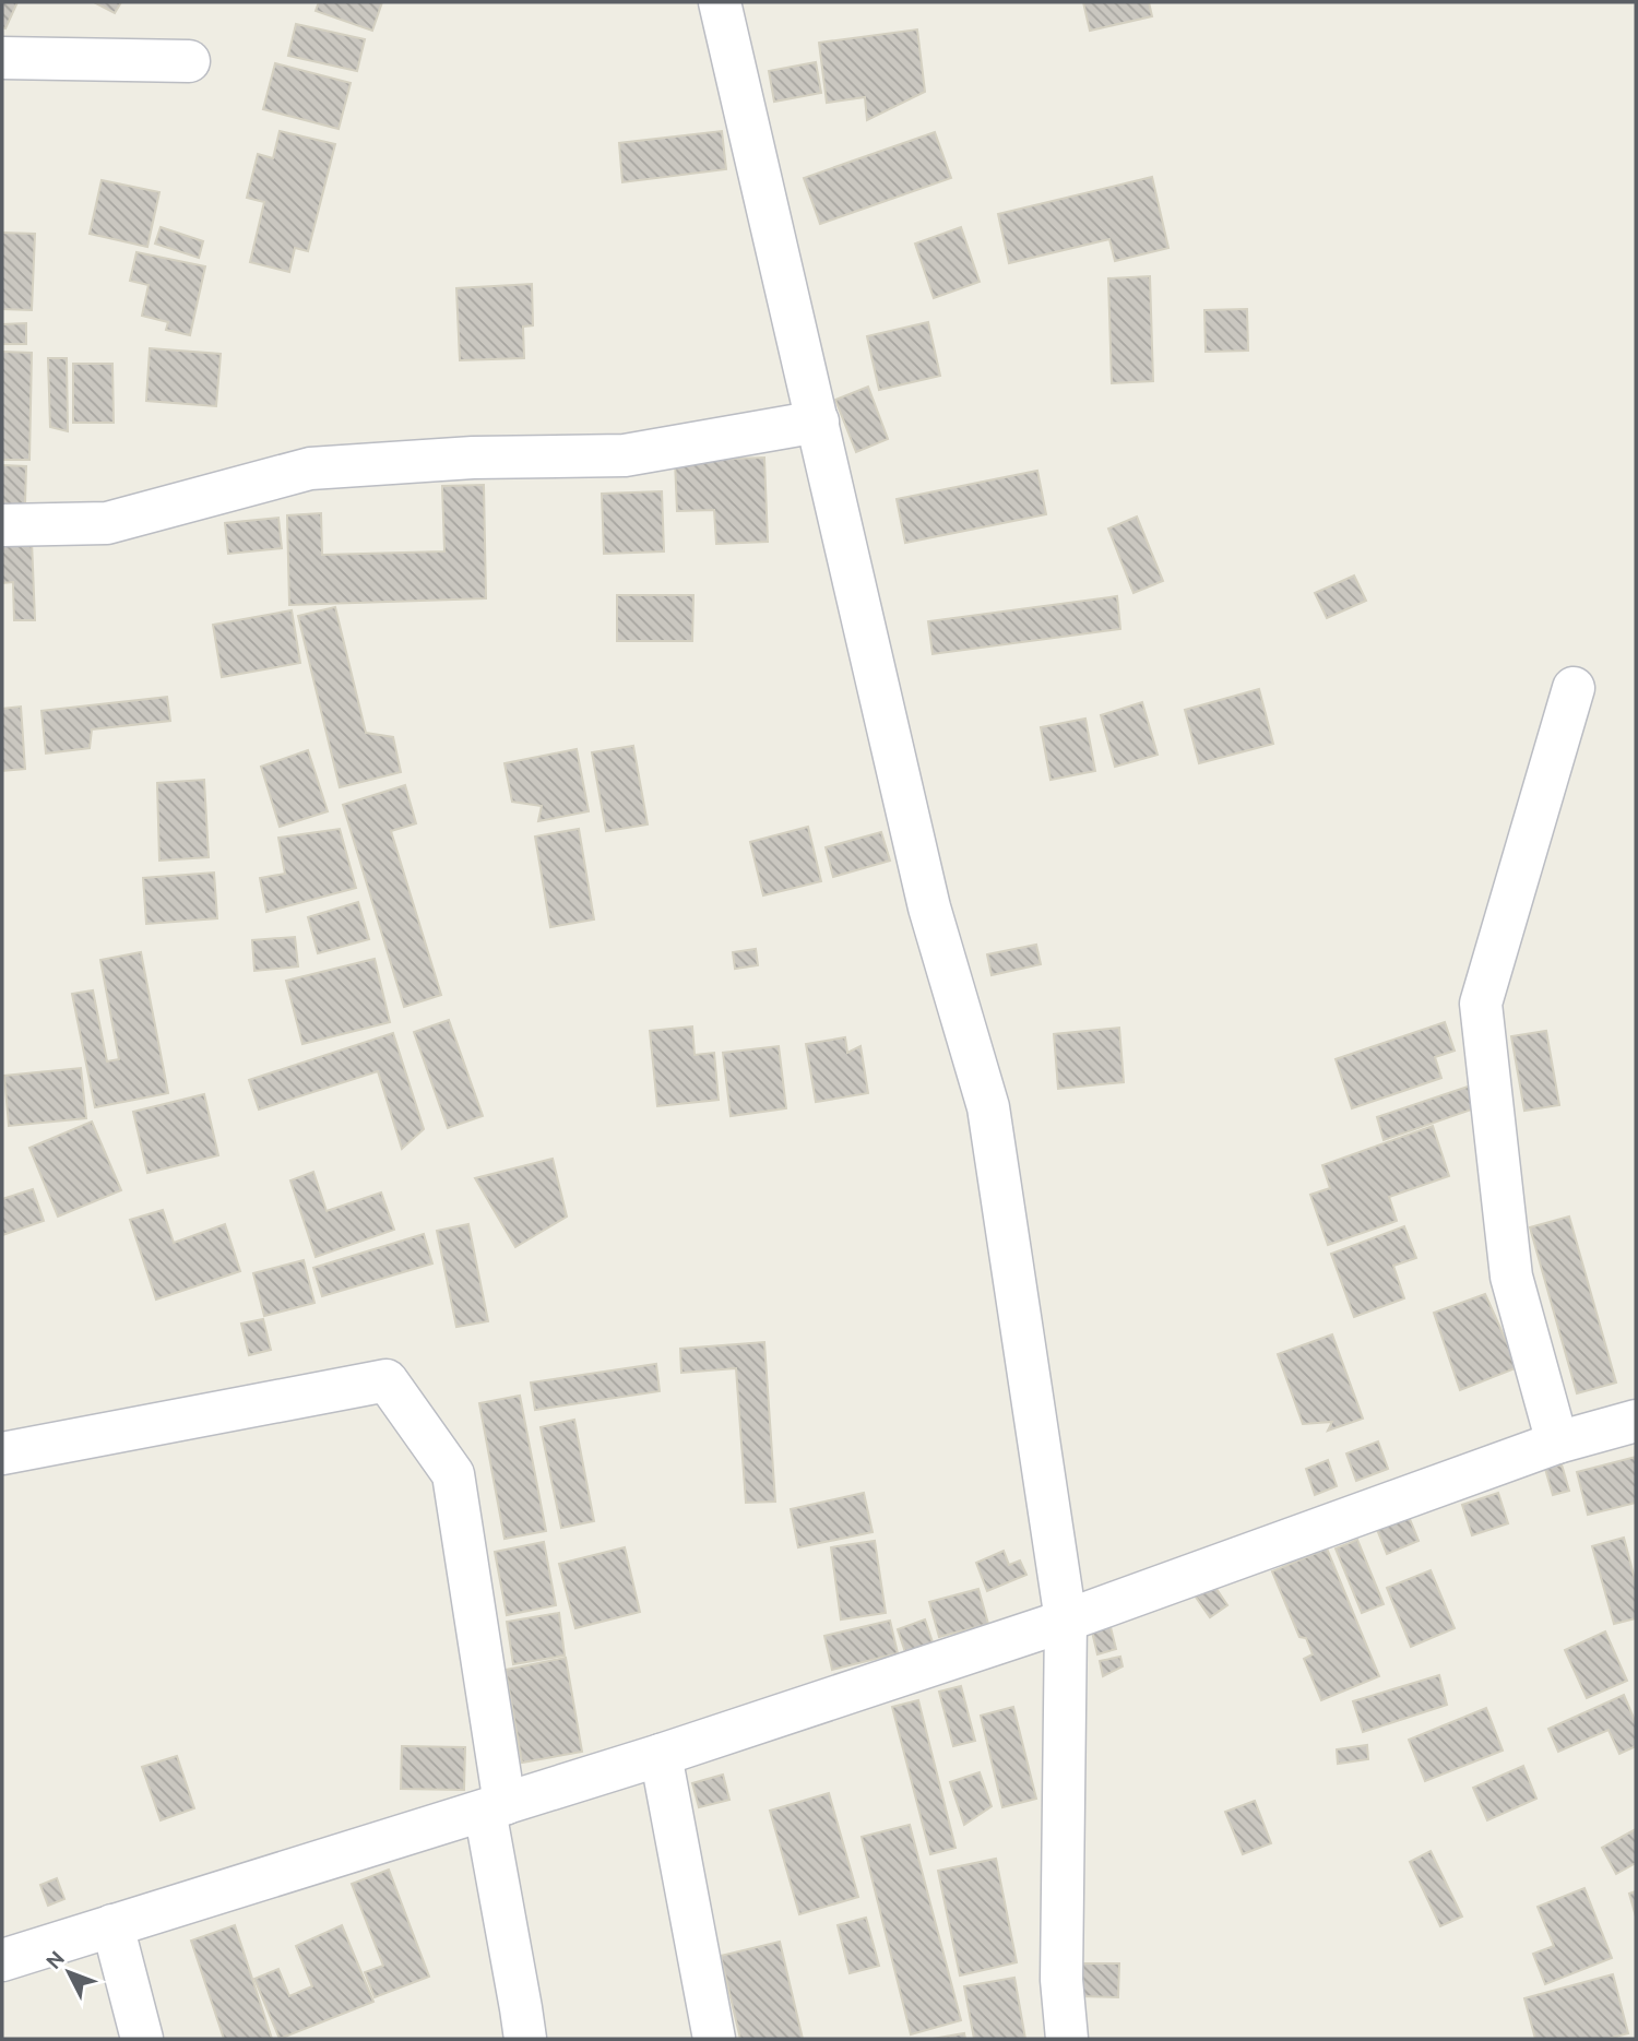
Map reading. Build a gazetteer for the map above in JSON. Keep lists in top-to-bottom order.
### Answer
{
  "north": "top left"
}
